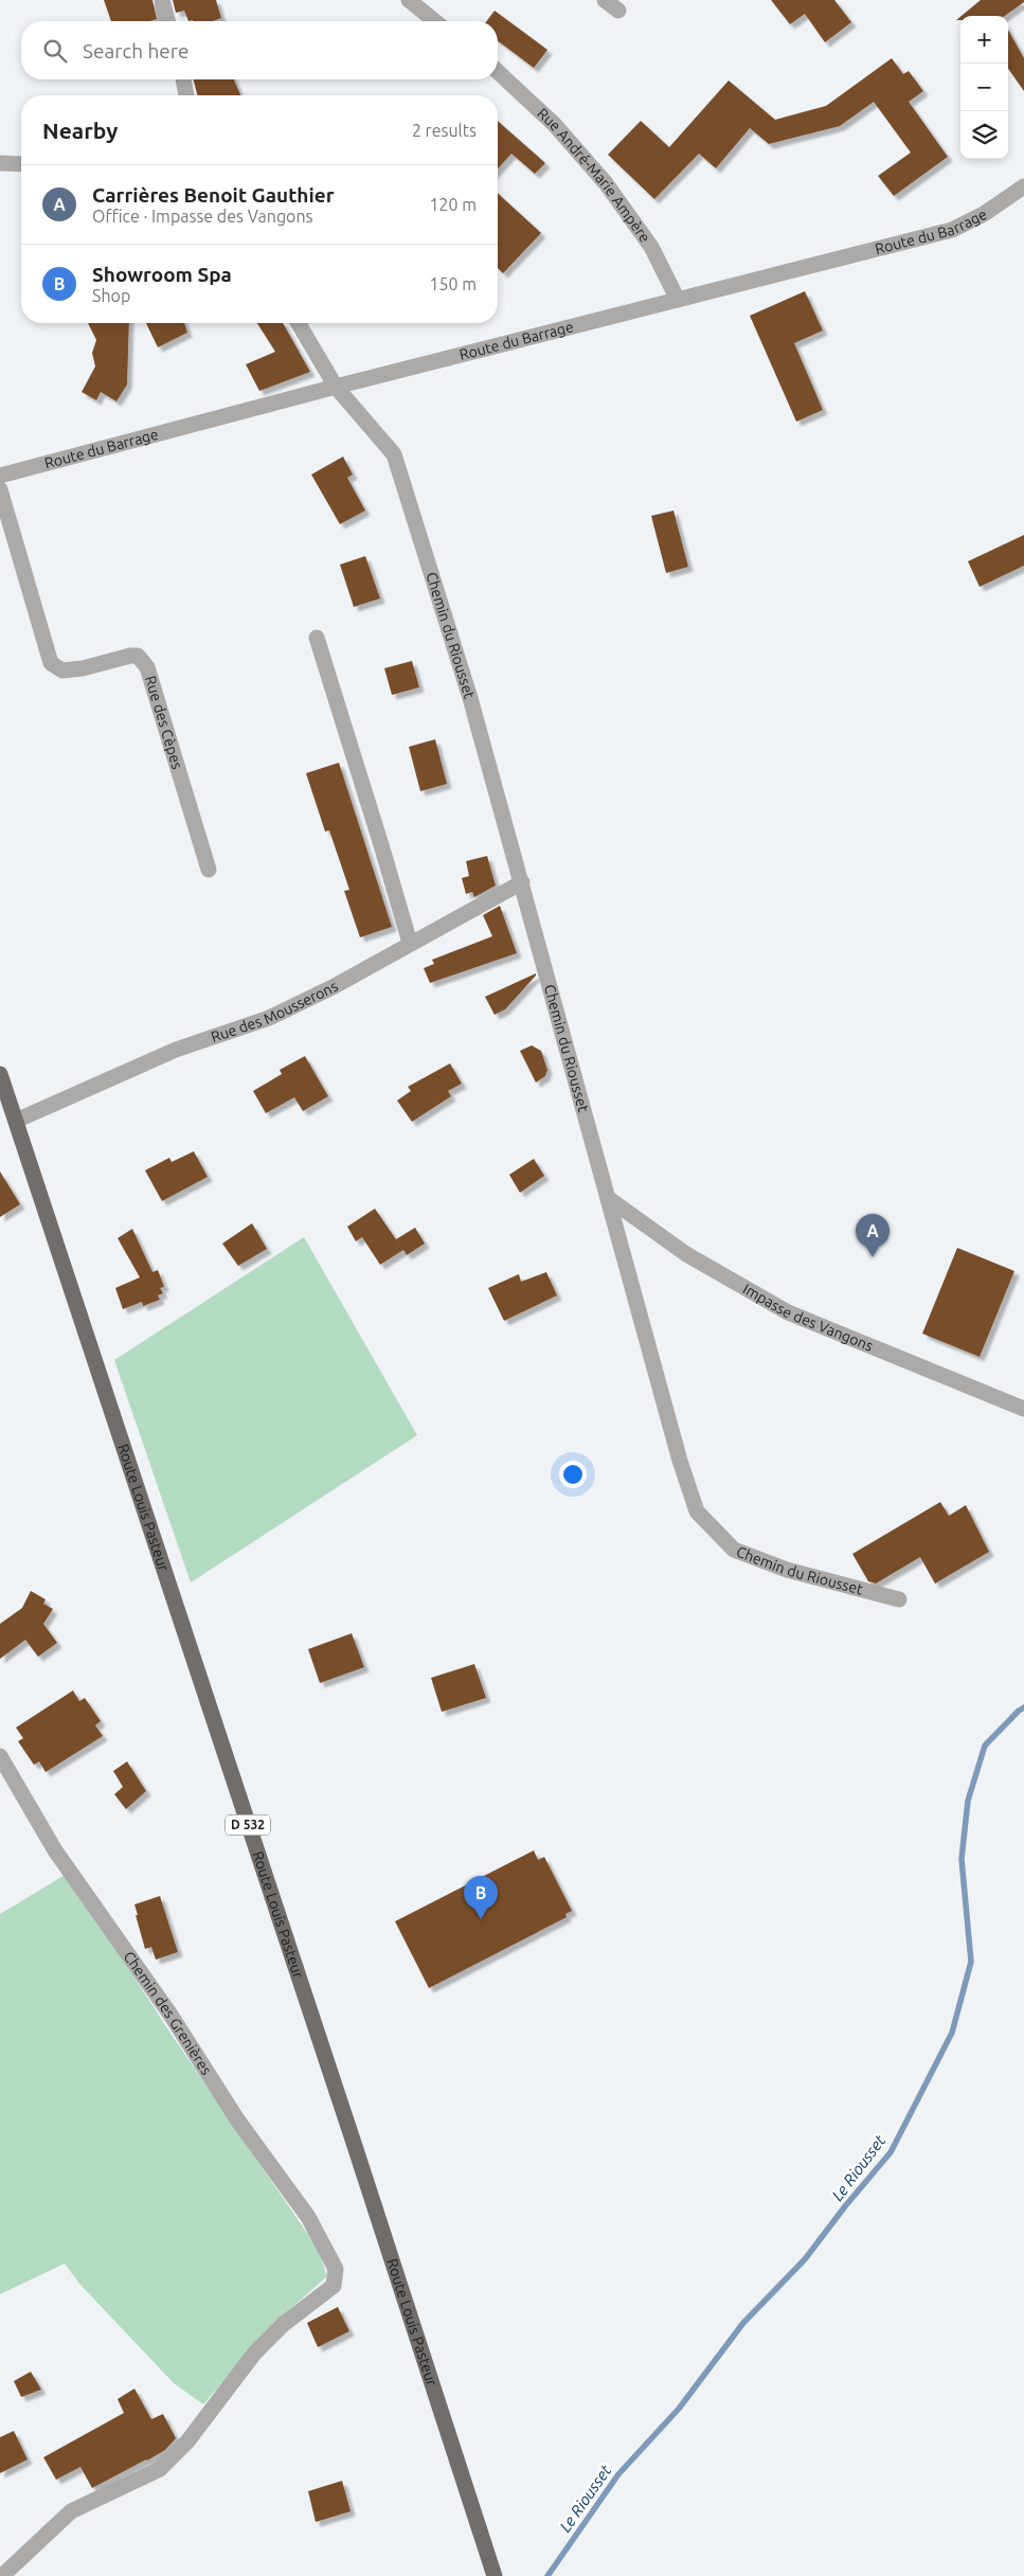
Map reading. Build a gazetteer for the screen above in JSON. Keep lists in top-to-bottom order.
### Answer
{
  "streets": {
    "main road": ["Route Louis Pasteur", "D 532"],
    "street": [
      "Rue André-Marie Ampère",
      "Route du Barrage",
      "Chemin du Riousset",
      "Rue des Cèpes",
      "Rue des Mousserons",
      "Impasse des Vangons",
      "Chemin des Grenières"
    ]
  },
  "crossings": [
    ["Rue André-Marie Ampère", "Route du Barrage"],
    ["Route du Barrage", "Chemin du Riousset"],
    ["Chemin du Riousset", "Rue des Mousserons"],
    ["Chemin du Riousset", "Impasse des Vangons"],
    ["Rue des Mousserons", "Route Louis Pasteur"]
  ],
  "water": ["Le Riousset"],
  "page": {
    "map_buttons": ["+", "−"],
    "search": "Search here",
    "heading": ["Nearby", "2 results"],
    "list": [
      {
        "mark": "A",
        "name": "Carrières Benoit Gauthier",
        "note": "Office · Impasse des Vangons",
        "value": "120 m"
      },
      {
        "mark": "B",
        "name": "Showroom Spa",
        "note": "Shop",
        "value": "150 m"
      }
    ],
    "pins": ["A", "B"]
  }
}
